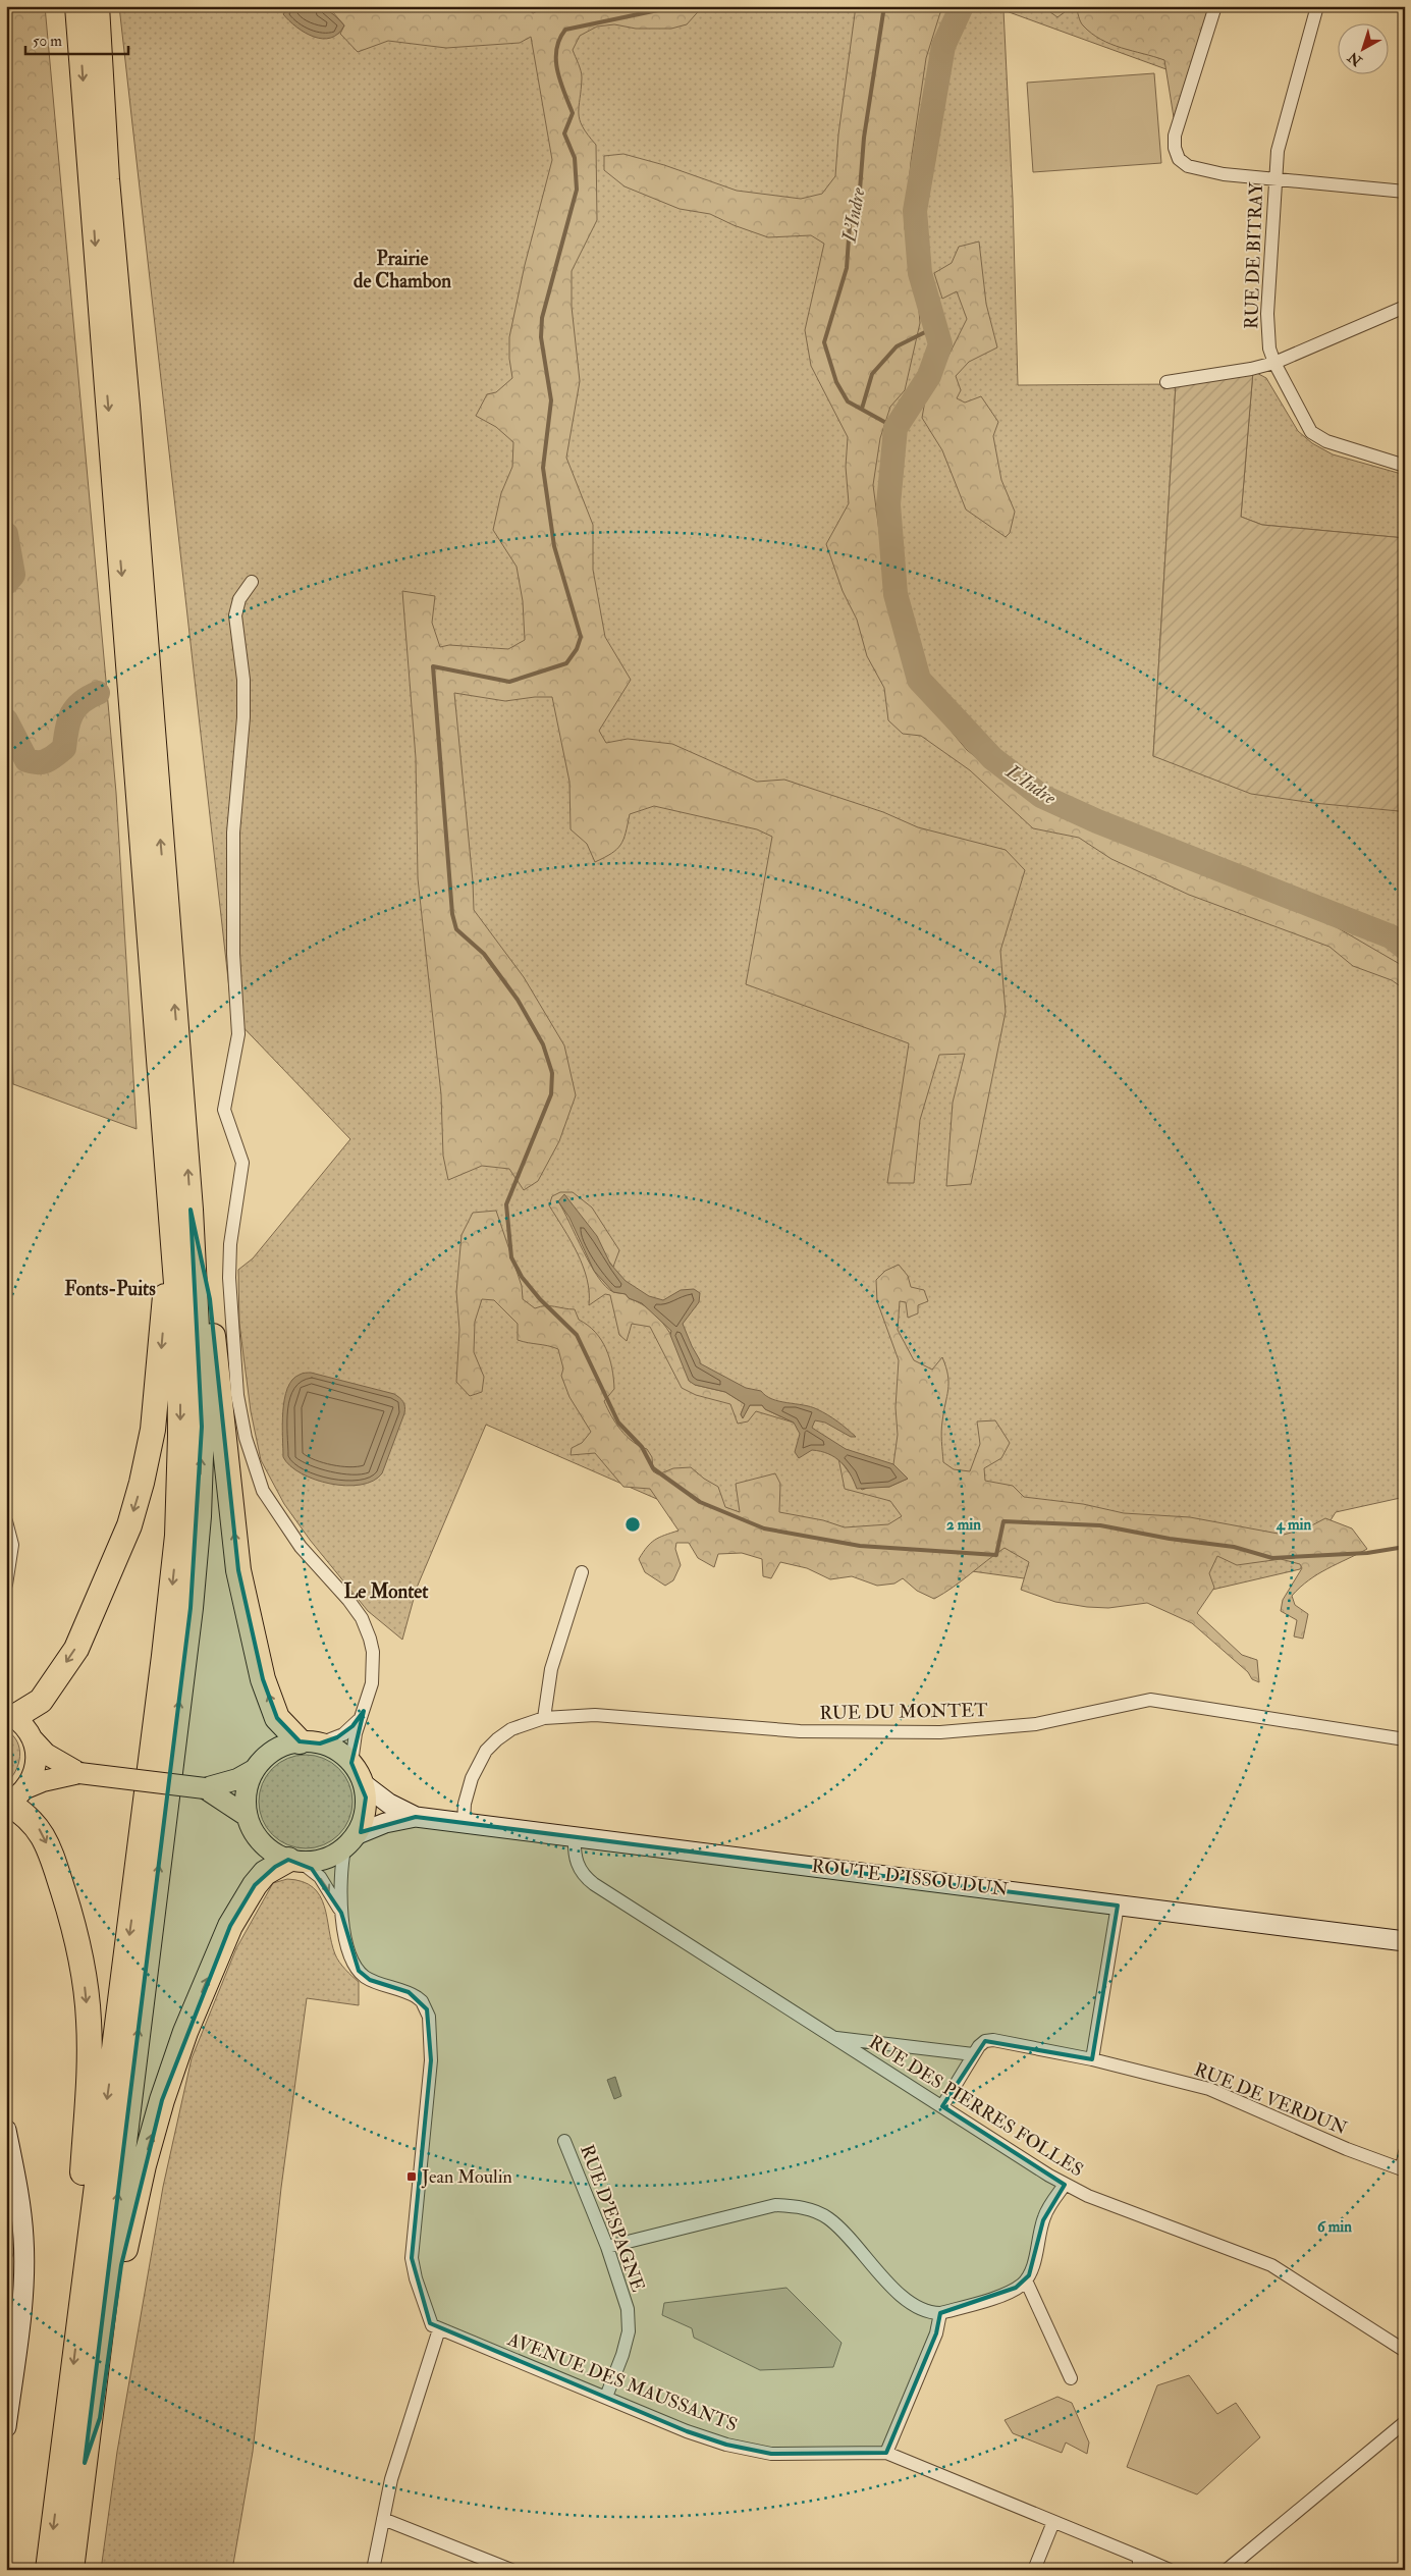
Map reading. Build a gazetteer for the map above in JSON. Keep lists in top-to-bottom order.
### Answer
{
  "streets": {
    "main road": ["ROUTE D'ISSOUDUN"],
    "street": [
      "RUE DE BITRAY",
      "RUE DU MONTET",
      "RUE DE VERDUN",
      "RUE DES PIERRES FOLLES",
      "RUE D'ESPAGNE",
      "AVENUE DES MAUSSANTS"
    ]
  },
  "crossings": [
    ["RUE DU MONTET", "ROUTE D'ISSOUDUN"],
    ["ROUTE D'ISSOUDUN", "RUE DES PIERRES FOLLES"],
    ["RUE DE VERDUN", "RUE DES PIERRES FOLLES"],
    ["RUE D'ESPAGNE", "AVENUE DES MAUSSANTS"]
  ],
  "districts": ["Prairie de Chambon", "Fonts-Puits", "Le Montet"],
  "water": ["L'Indre"],
  "places": {
    "transit": ["Jean Moulin"]
  },
  "scale_bar": "50 m",
  "north": "bottom left",
  "rings": ["2 min", "4 min", "6 min"]
}
